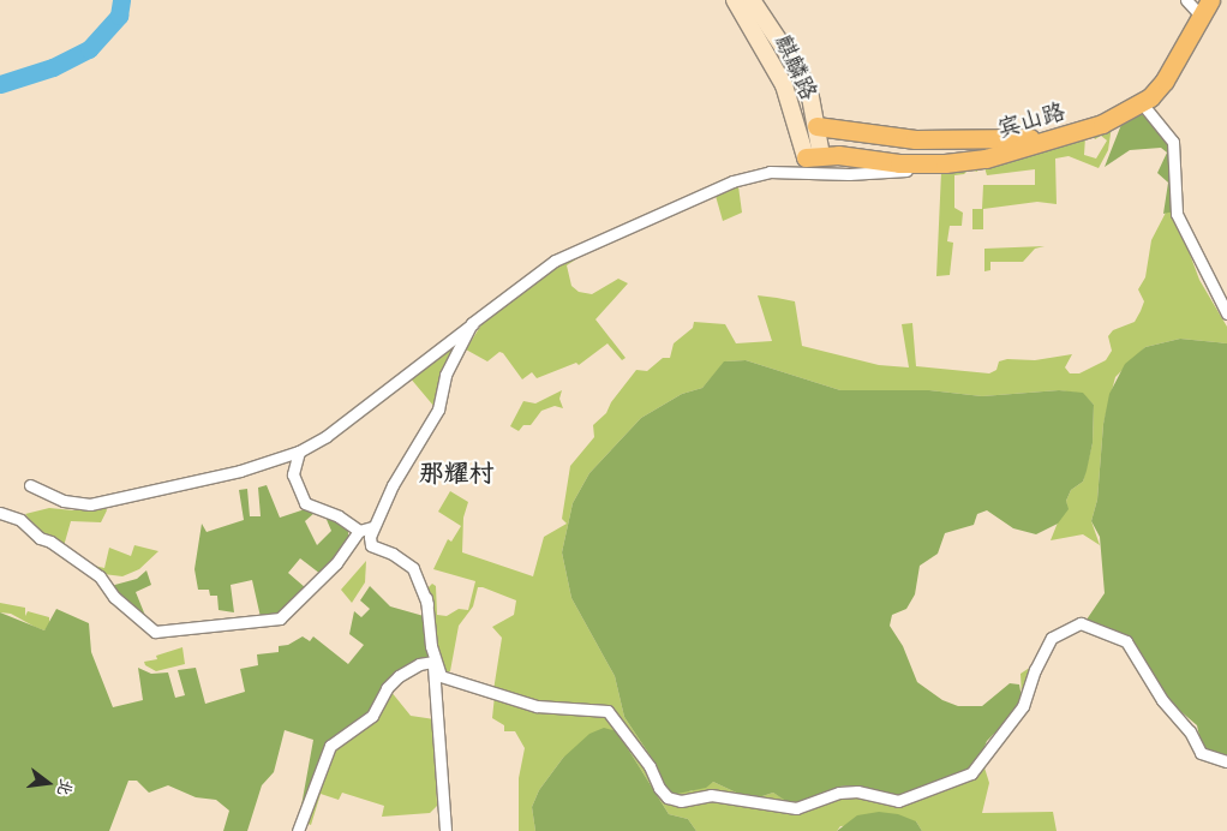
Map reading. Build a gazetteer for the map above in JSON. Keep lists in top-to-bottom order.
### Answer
{
  "streets": {
    "main road": ["麒麟路", "宾山路"]
  },
  "crossings": [
    ["麒麟路", "宾山路"]
  ],
  "districts": ["那耀村"],
  "north": "right"
}
